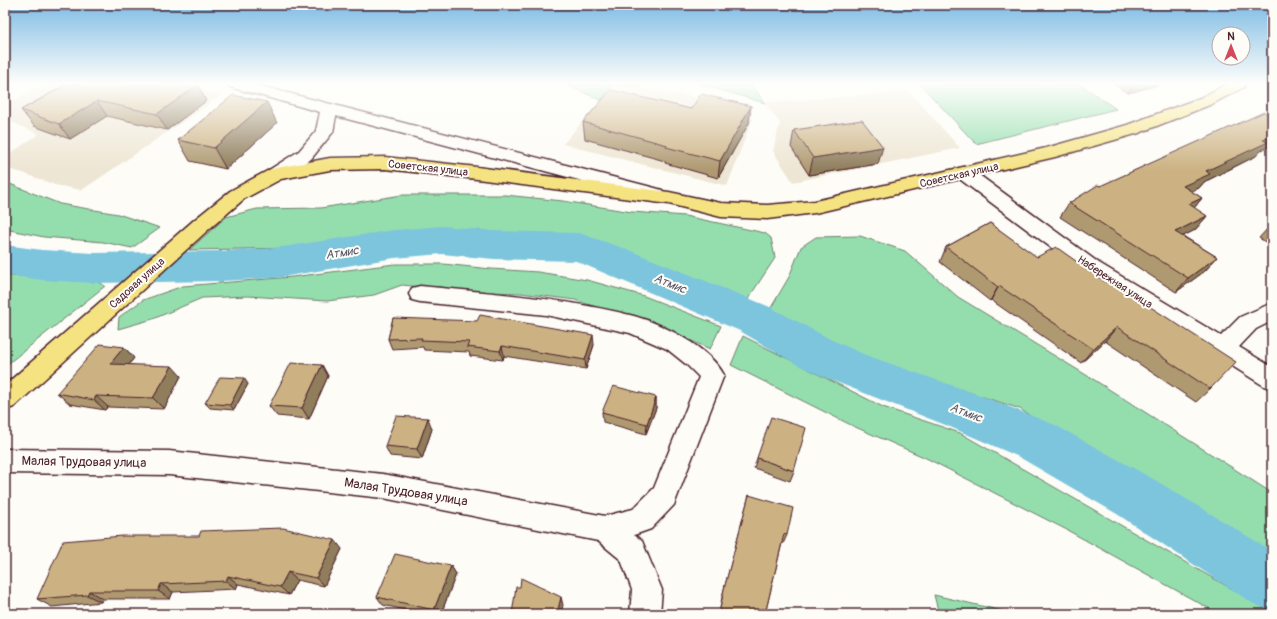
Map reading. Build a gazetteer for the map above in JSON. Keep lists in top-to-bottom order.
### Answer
{
  "streets": {
    "main road": ["Советская улица", "Садовая улица"],
    "street": ["Набережная улица", "Малая Трудовая улица"]
  },
  "crossings": [
    ["Советская улица", "Набережная улица"],
    ["Советская улица", "Садовая улица"]
  ],
  "water": ["Атмис"],
  "north": "top"
}
